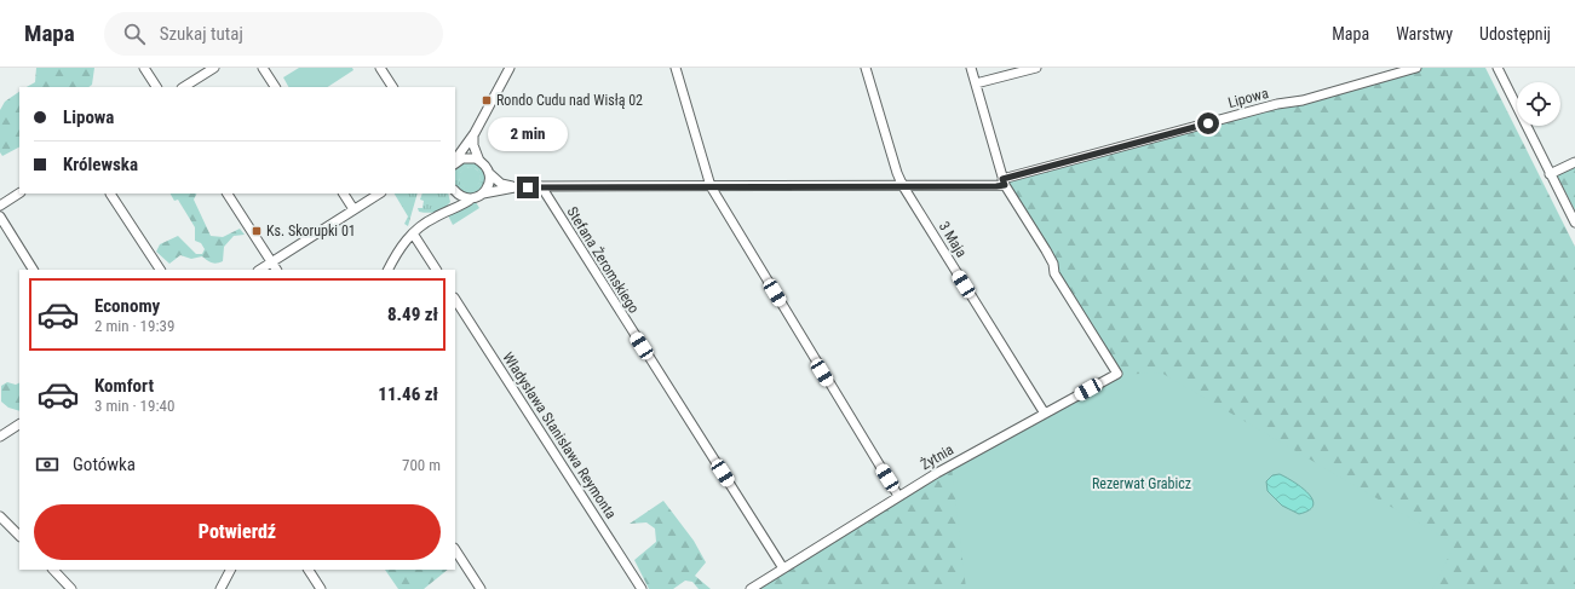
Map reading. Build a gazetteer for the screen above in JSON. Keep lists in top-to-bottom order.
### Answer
{
  "streets": {
    "street": [
      "Lipowa",
      "3 Maja",
      "Stefana Żeromskiego",
      "Władysława Stanisława Reymonta",
      "Żytnia"
    ]
  },
  "crossings": [
    ["Lipowa", "3 Maja"],
    ["Lipowa", "Stefana Żeromskiego"],
    ["Lipowa", "Żytnia"],
    ["3 Maja", "Żytnia"],
    ["Stefana Żeromskiego", "Żytnia"]
  ],
  "parks": ["Rezerwat Grabicz"],
  "places": {
    "transit": ["Rondo Cudu nad Wisłą 02", "Ks. Skorupki 01"]
  },
  "page": {
    "header": "Mapa",
    "search": "Szukaj tutaj",
    "nav": ["Mapa", "Warstwy", "Udostępnij"],
    "banner": ["Lipowa", "Królewska"],
    "bubble": "2 min",
    "list": [
      {
        "name": "Economy",
        "note": "2 min · 19:39",
        "value": "8.49 zł"
      },
      {
        "name": "Komfort",
        "note": "3 min · 19:40",
        "value": "11.46 zł"
      }
    ],
    "pay": ["Gotówka", "700 m"],
    "buttons": "Potwierdź"
  }
}
